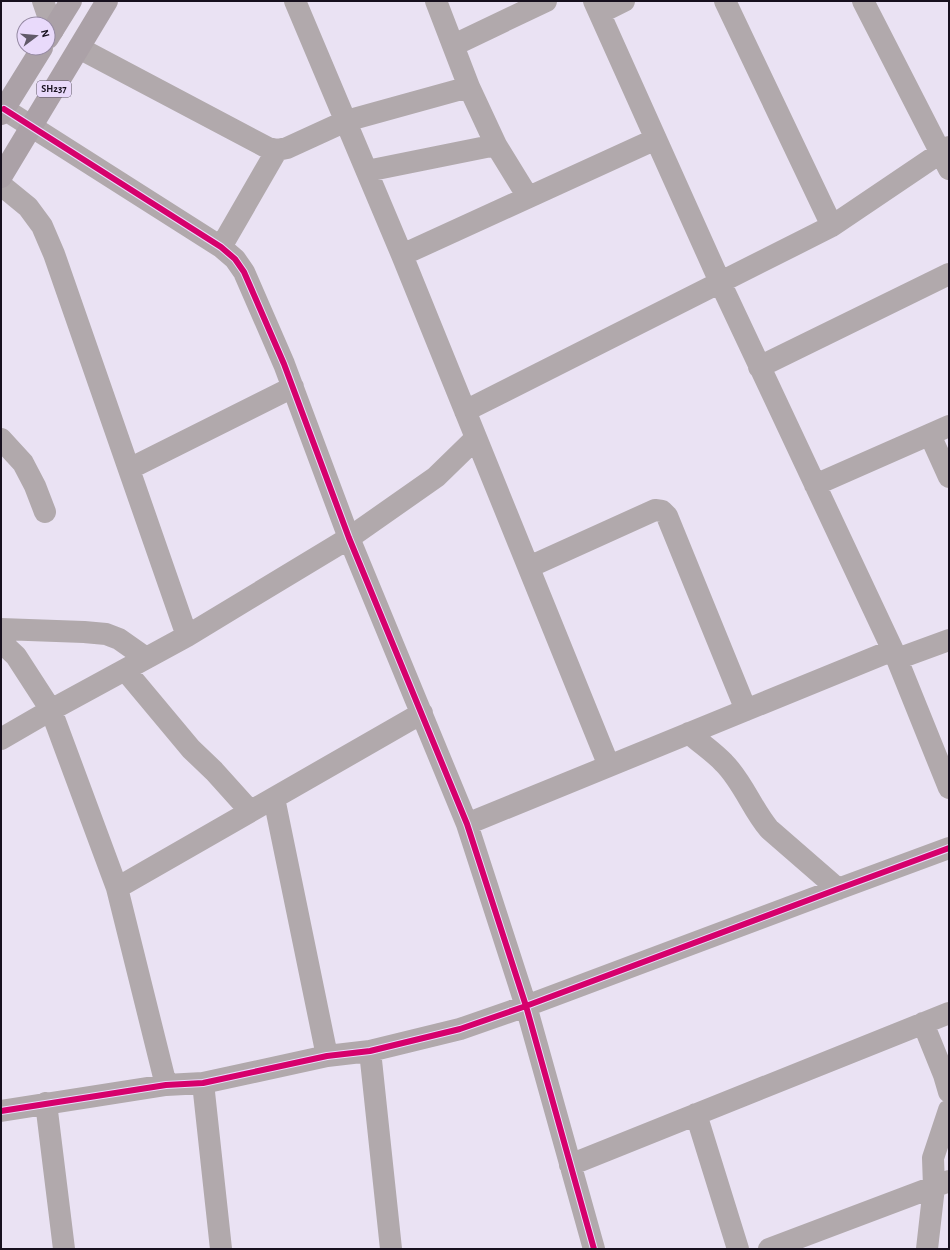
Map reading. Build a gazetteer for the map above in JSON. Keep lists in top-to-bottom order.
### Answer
{
  "streets": {
    "main road": ["SH237"]
  },
  "north": "right"
}
